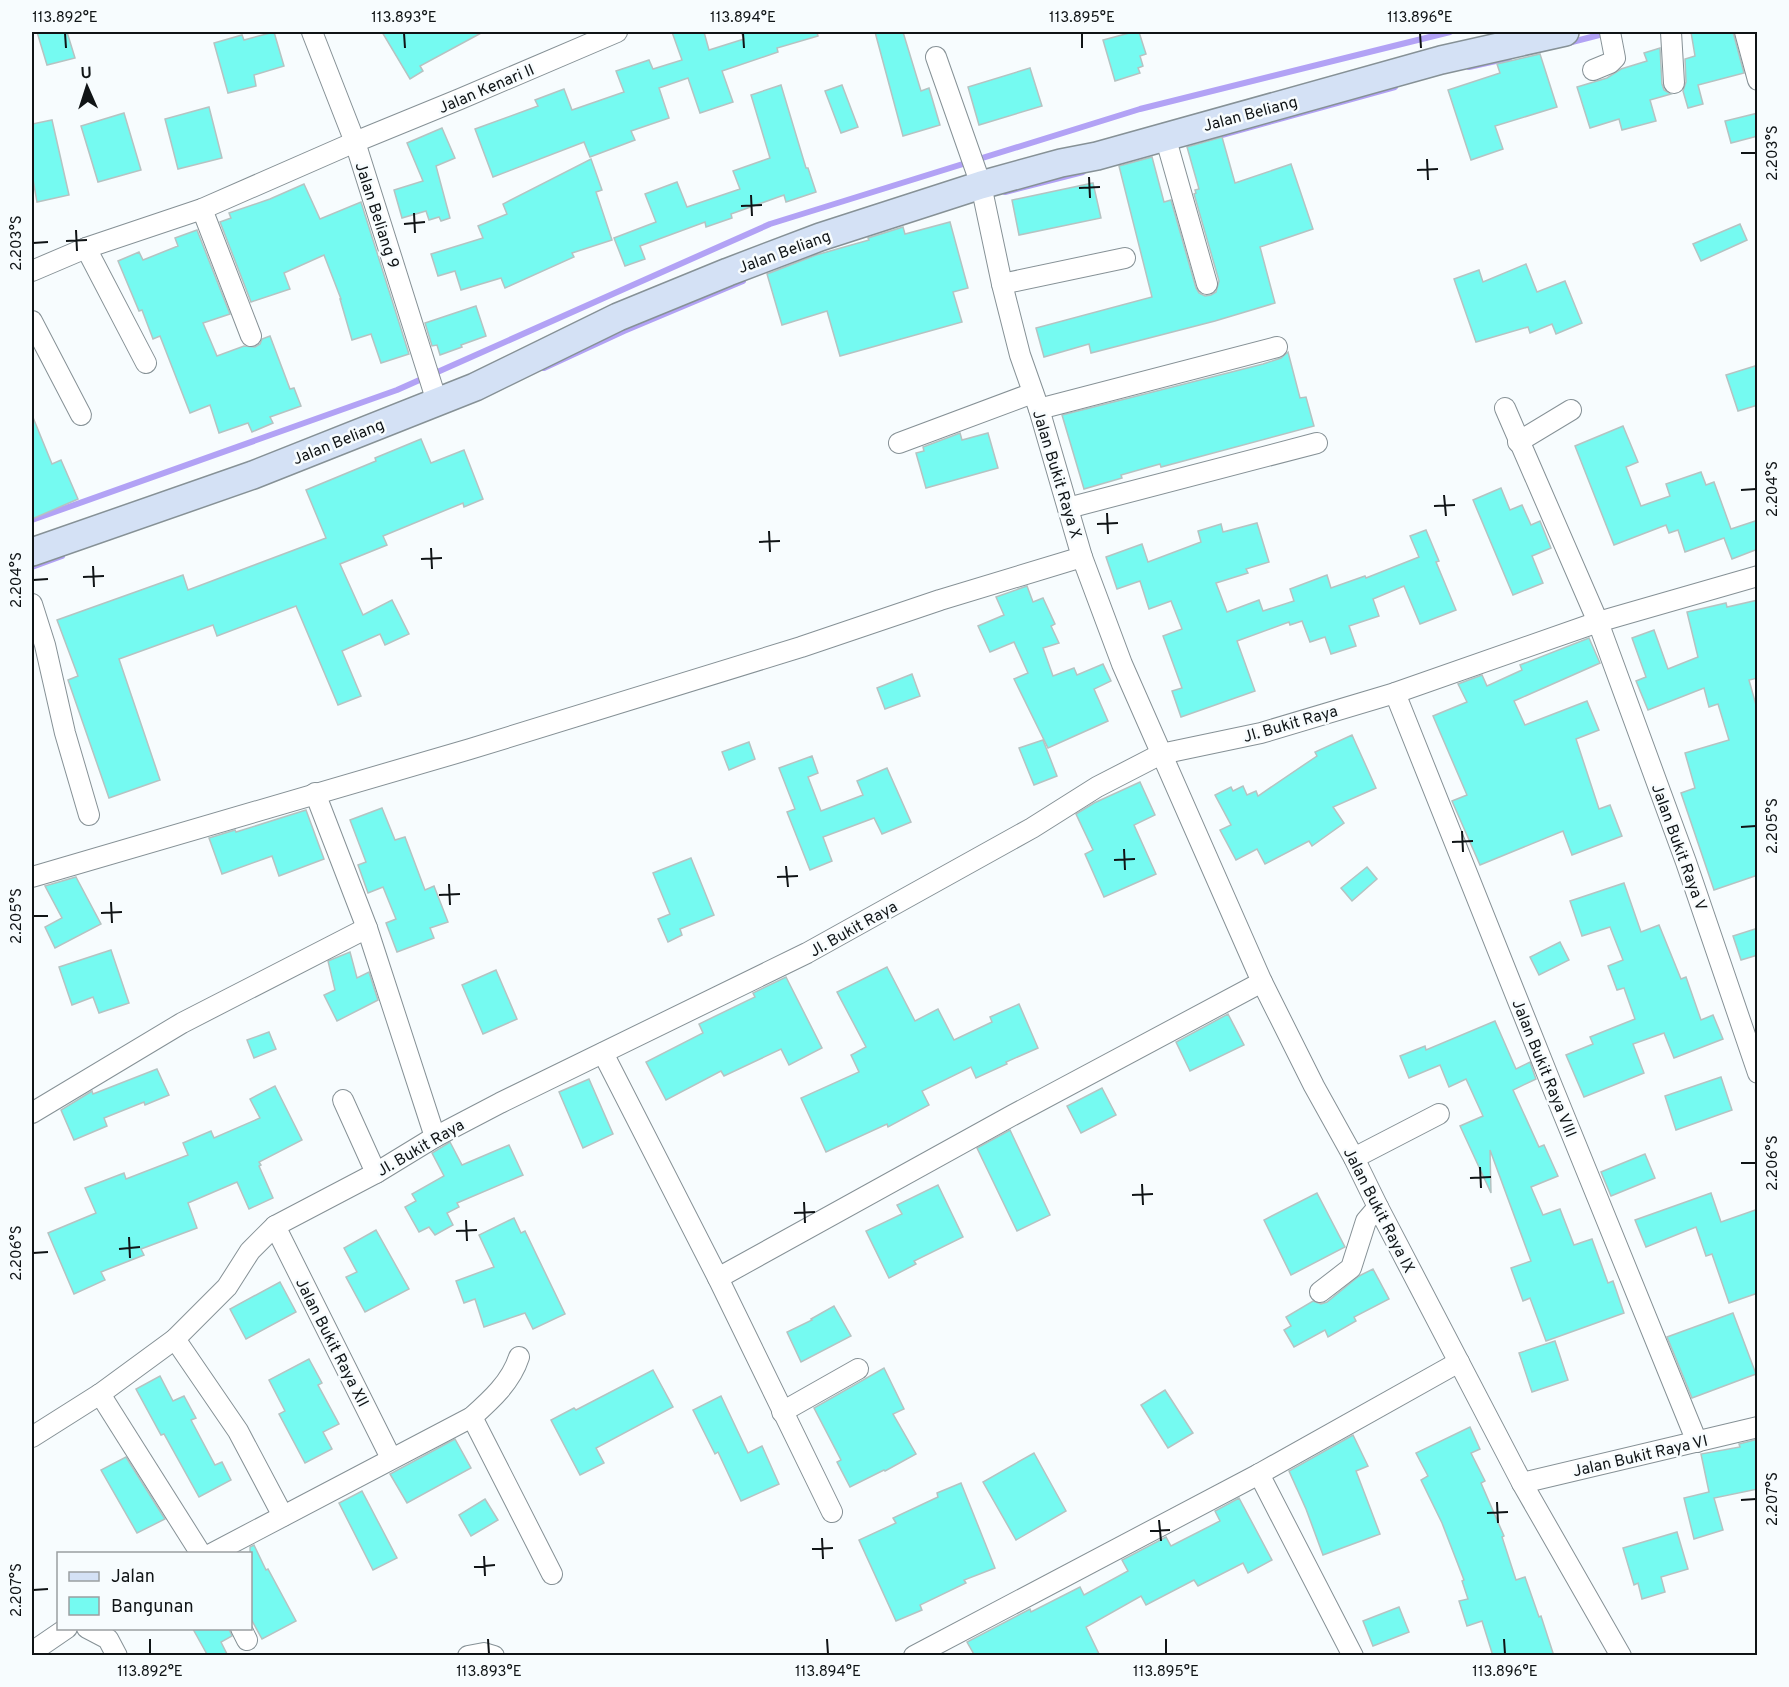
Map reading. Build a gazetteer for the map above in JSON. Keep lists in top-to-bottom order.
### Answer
{
  "streets": {
    "street": [
      "Jalan Kenari II",
      "Jalan Beliang",
      "Jalan Beliang 9",
      "Jalan Bukit Raya X",
      "Jl. Bukit Raya",
      "Jalan Bukit Raya V",
      "Jalan Bukit Raya VIII",
      "Jalan Bukit Raya IX",
      "Jalan Bukit Raya XII",
      "Jalan Bukit Raya VI"
    ]
  },
  "crossings": [
    ["Jalan Kenari II", "Jalan Beliang 9"],
    ["Jalan Beliang", "Jalan Beliang 9"],
    ["Jalan Beliang", "Jalan Bukit Raya X"],
    ["Jalan Bukit Raya X", "Jl. Bukit Raya"],
    ["Jalan Bukit Raya X", "Jalan Bukit Raya IX"],
    ["Jl. Bukit Raya", "Jalan Bukit Raya V"],
    ["Jl. Bukit Raya", "Jalan Bukit Raya VIII"],
    ["Jl. Bukit Raya", "Jalan Bukit Raya IX"],
    ["Jl. Bukit Raya", "Jalan Bukit Raya XII"],
    ["Jalan Bukit Raya VIII", "Jalan Bukit Raya VI"],
    ["Jalan Bukit Raya IX", "Jalan Bukit Raya VI"]
  ],
  "legend": ["Jalan", "Bangunan"],
  "north": "top",
  "coordinates": [
    "113.892°E",
    "113.893°E",
    "113.894°E",
    "113.895°E",
    "113.896°E",
    "2.203°S",
    "2.204°S",
    "2.205°S",
    "2.206°S",
    "2.207°S"
  ]
}
